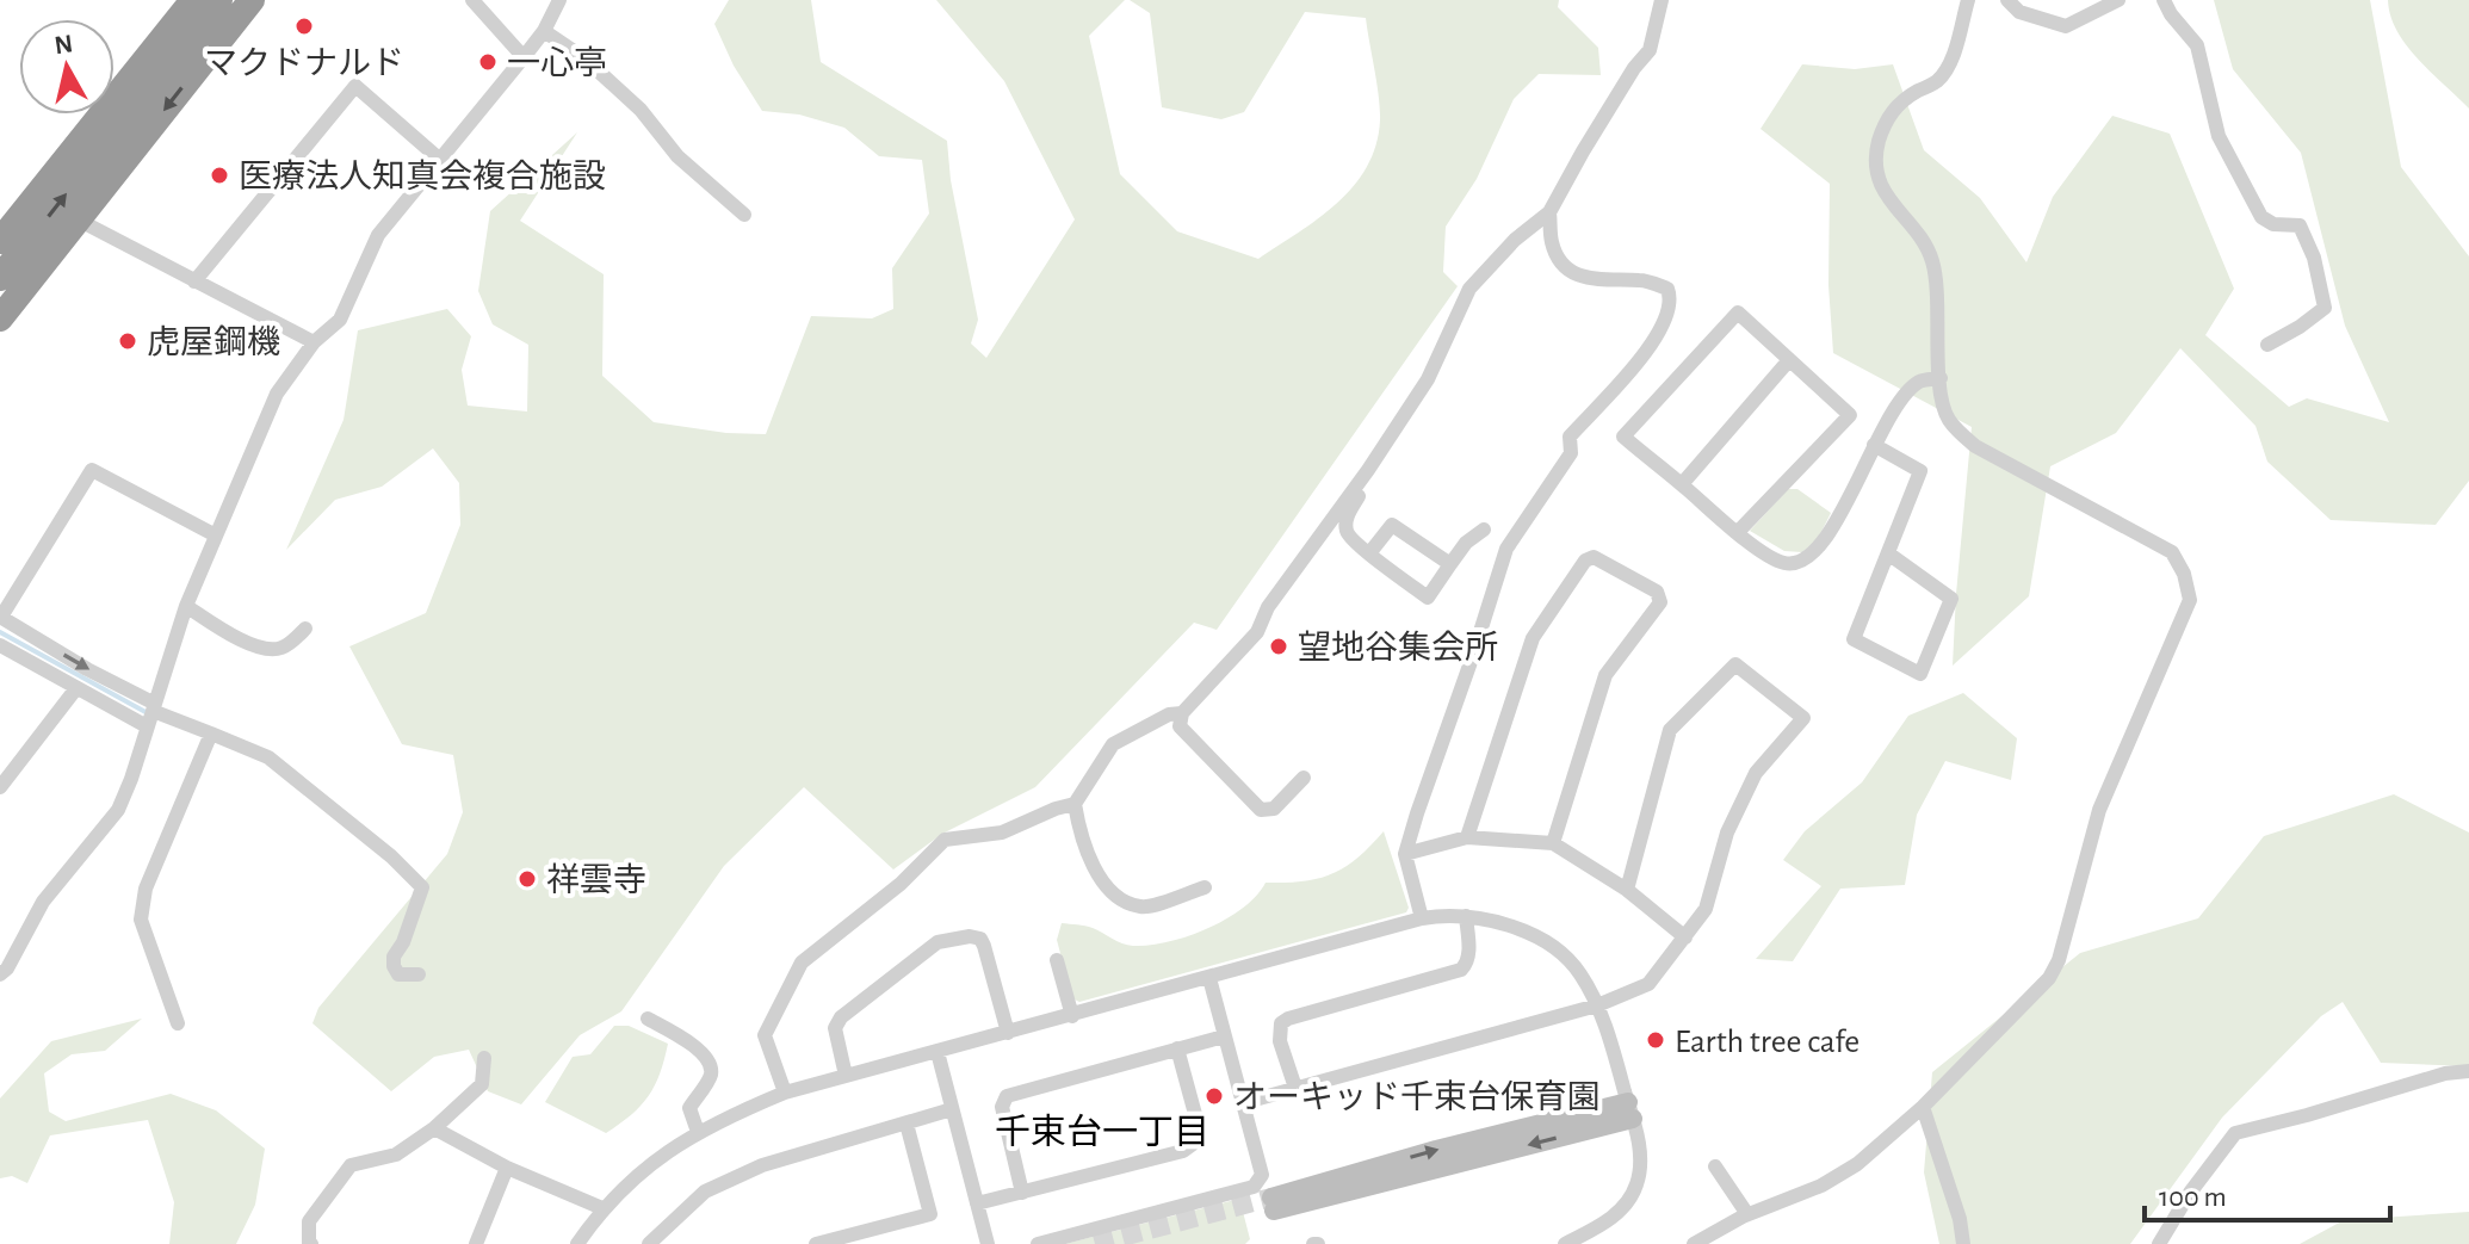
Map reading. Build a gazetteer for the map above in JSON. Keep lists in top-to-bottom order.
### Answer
{
  "districts": ["千束台一丁目"],
  "places": [
    "マクドナルド",
    "一心亭",
    "医療法人知真会複合施設",
    "虎屋鋼機",
    "望地谷集会所",
    "祥雲寺",
    "Earth tree cafe",
    "オーキッド千束台保育園"
  ],
  "scale_bar": "100 m",
  "north": "top"
}
